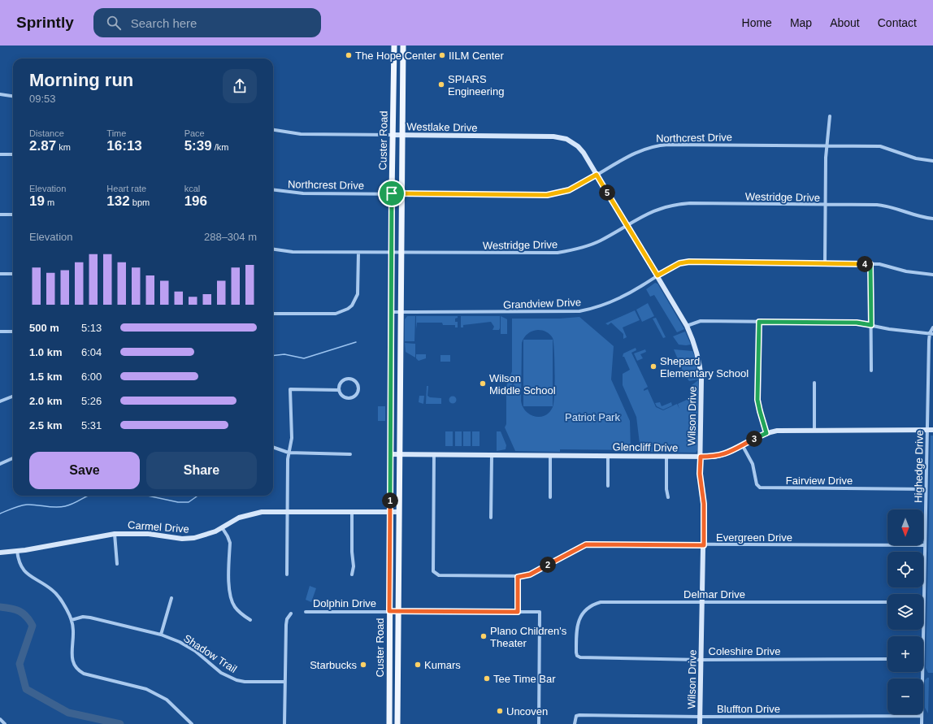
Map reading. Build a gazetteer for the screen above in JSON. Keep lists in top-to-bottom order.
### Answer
{
  "streets": {
    "main road": ["Custer Road"],
    "street": [
      "Westlake Drive",
      "Northcrest Drive",
      "Westridge Drive",
      "Grandview Drive",
      "Wilson Drive",
      "Glencliff Drive",
      "Highedge Drive",
      "Fairview Drive",
      "Carmel Drive",
      "Evergreen Drive",
      "Delmar Drive",
      "Dolphin Drive",
      "Coleshire Drive",
      "Shadow Trail",
      "Bluffton Drive"
    ]
  },
  "crossings": [
    ["Westlake Drive", "Northcrest Drive"],
    ["Westlake Drive", "Custer Road"],
    ["Westlake Drive", "Wilson Drive"],
    ["Northcrest Drive", "Custer Road"],
    ["Northcrest Drive", "Wilson Drive"],
    ["Custer Road", "Westridge Drive"],
    ["Custer Road", "Grandview Drive"],
    ["Custer Road", "Glencliff Drive"],
    ["Custer Road", "Carmel Drive"],
    ["Custer Road", "Dolphin Drive"],
    ["Westridge Drive", "Wilson Drive"],
    ["Grandview Drive", "Wilson Drive"],
    ["Wilson Drive", "Glencliff Drive"],
    ["Wilson Drive", "Evergreen Drive"],
    ["Wilson Drive", "Delmar Drive"],
    ["Wilson Drive", "Coleshire Drive"],
    ["Wilson Drive", "Bluffton Drive"],
    ["Glencliff Drive", "Highedge Drive"],
    ["Glencliff Drive", "Fairview Drive"],
    ["Glencliff Drive", "Evergreen Drive"],
    ["Highedge Drive", "Fairview Drive"],
    ["Highedge Drive", "Evergreen Drive"],
    ["Highedge Drive", "Bluffton Drive"],
    ["Delmar Drive", "Coleshire Drive"]
  ],
  "parks": ["Patriot Park"],
  "places": [
    "The Hope Center",
    "IILM Center",
    "SPIARS Engineering",
    "Shepard Elementary School",
    "Wilson Middle School",
    "Plano Children's Theater",
    "Starbucks",
    "Kumars",
    "Tee Time Bar",
    "Uncoven"
  ],
  "north": "bottom",
  "page": {
    "header": "Sprintly",
    "search": "Search here",
    "nav": [
      "Home",
      "Map",
      "About",
      "Contact"
    ],
    "heading": ["Morning run", "09:53"],
    "stats": [
      ["Distance", "2.87 km"],
      ["Time", "16:13"],
      ["Pace", "5:39 /km"],
      ["Elevation", "19 m"],
      ["Heart rate", "132 bpm"],
      ["kcal", "196"]
    ],
    "pins": [
      "5",
      "4",
      "3",
      "1",
      "2"
    ],
    "chart": ["Elevation", "288–304 m"],
    "list": [
      {
        "name": "500 m",
        "note": "5:13"
      },
      {
        "name": "1.0 km",
        "note": "6:04"
      },
      {
        "name": "1.5 km",
        "note": "6:00"
      },
      {
        "name": "2.0 km",
        "note": "5:26"
      },
      {
        "name": "2.5 km",
        "note": "5:31"
      }
    ],
    "buttons": ["Save", "Share"],
    "map_buttons": ["+", "−"]
  }
}
